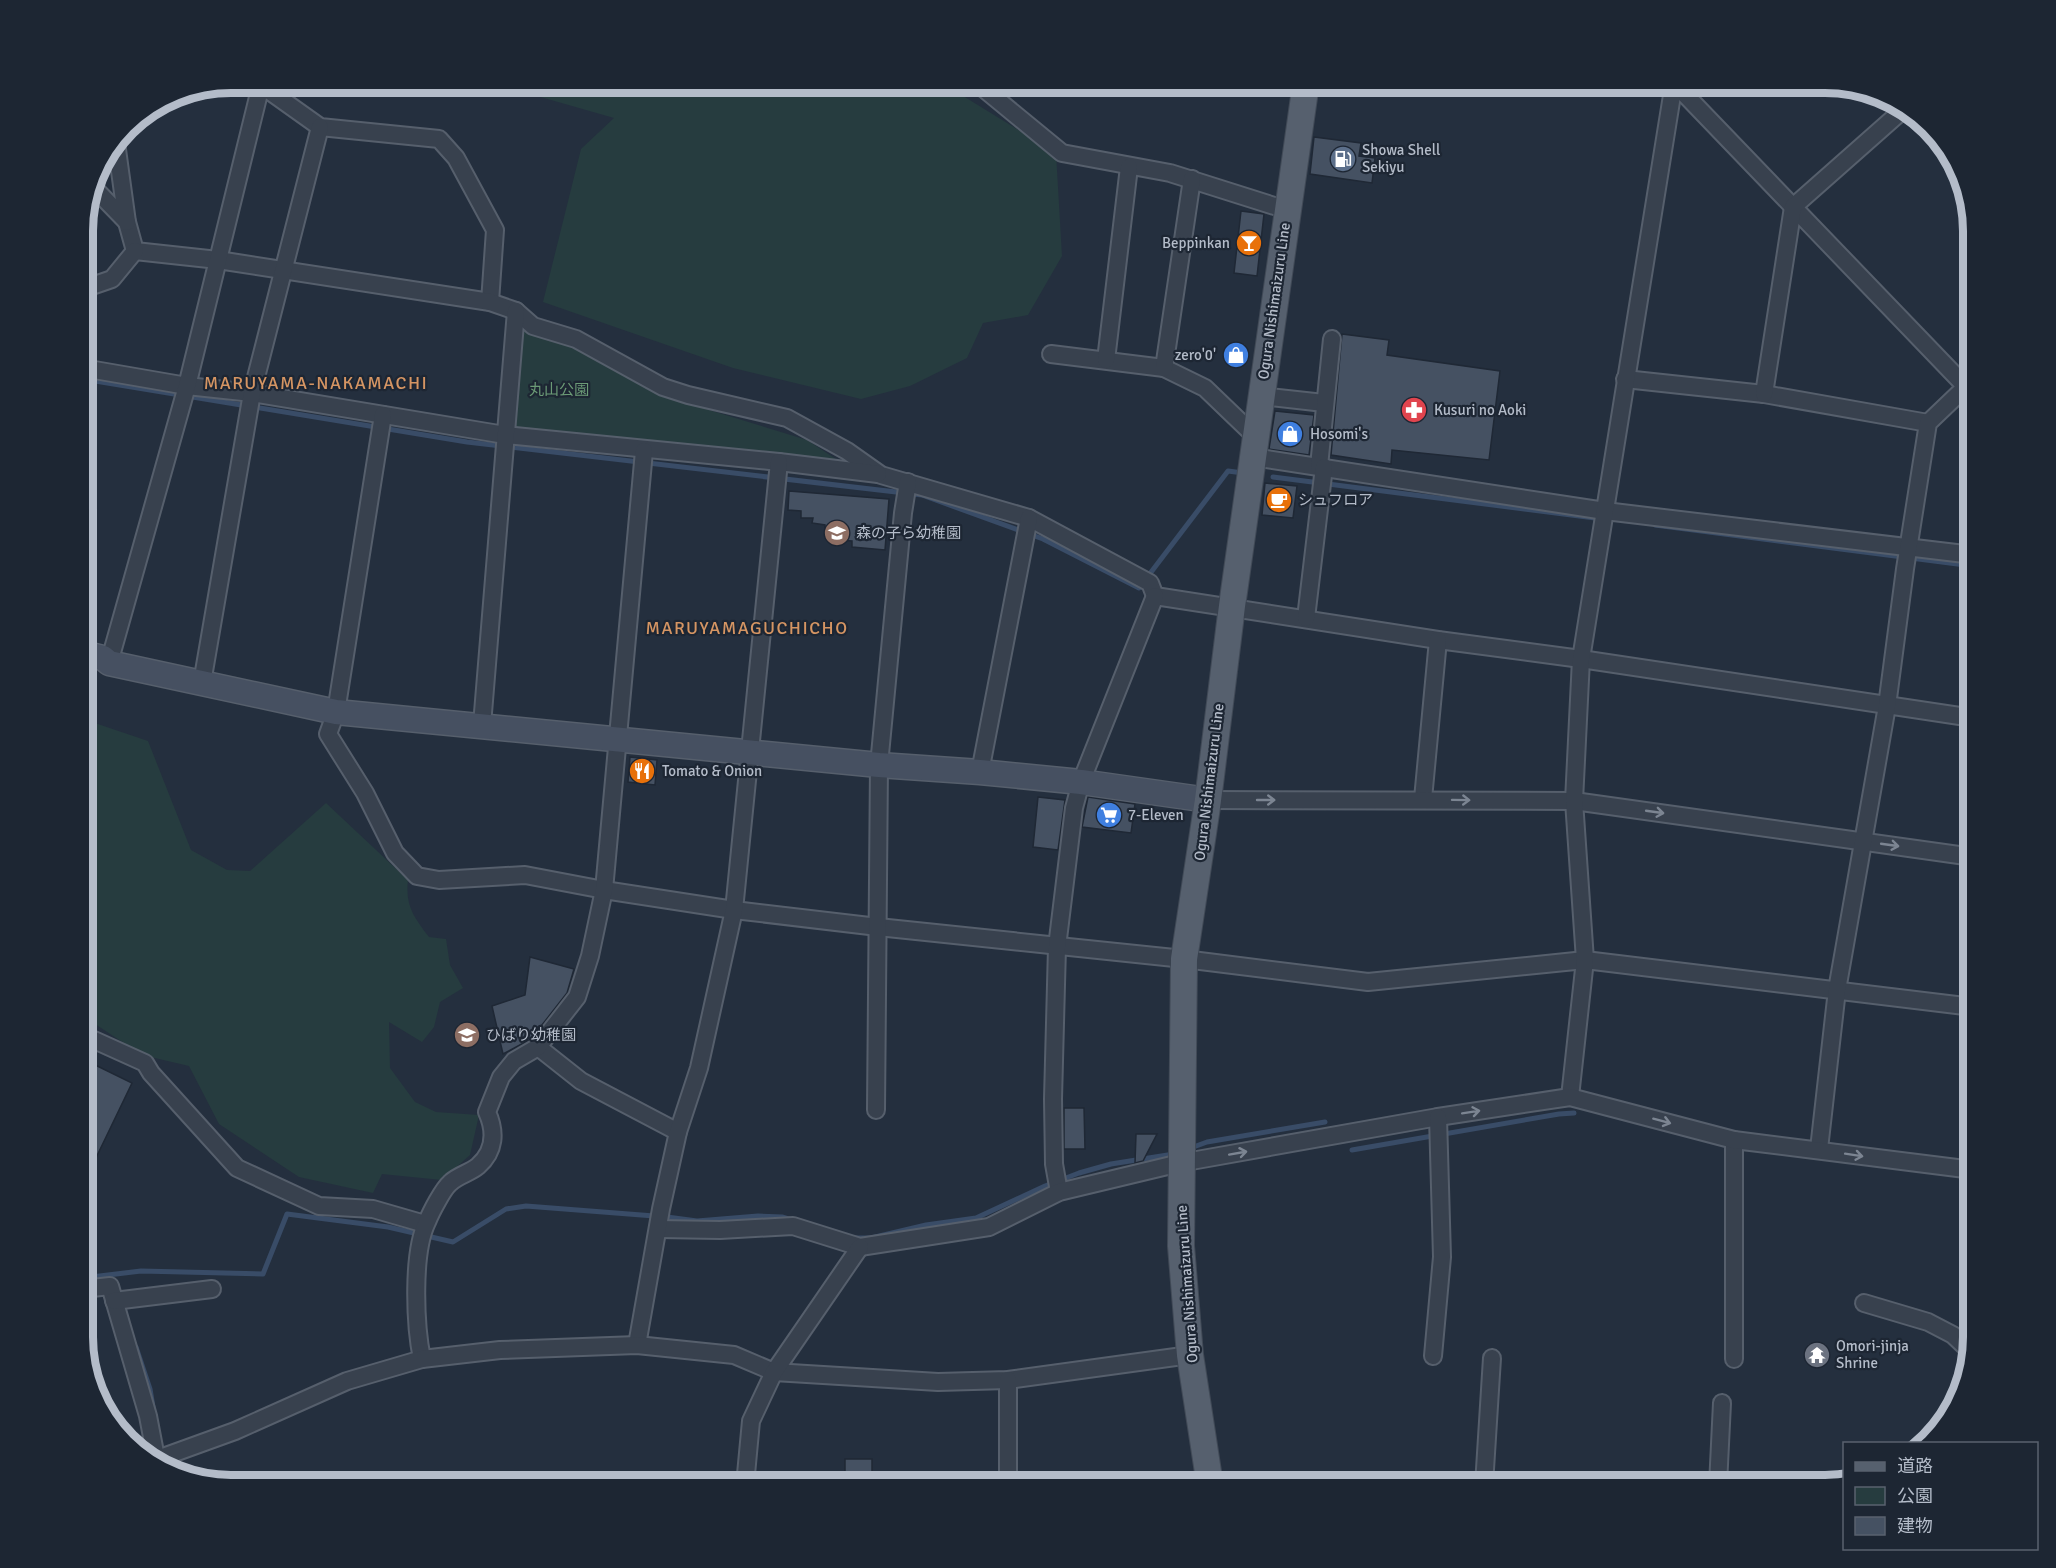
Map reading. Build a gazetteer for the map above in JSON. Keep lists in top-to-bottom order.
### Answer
{
  "streets": {
    "main road": ["Ogura Nishimaizuru Line"]
  },
  "districts": ["MARUYAMA-NAKAMACHI", "MARUYAMAGUCHICHO"],
  "parks": ["丸山公園"],
  "places": {
    "fuel station": ["Showa Shell Sekiyu"],
    "bar": ["Beppinkan"],
    "shop": ["zero'0'", "Hosomi's"],
    "pharmacy": ["Kusuri no Aoki"],
    "cafe": ["シュフロア"],
    "school or university": ["森の子ら幼稚園", "ひばり幼稚園"],
    "restaurant": ["Tomato & Onion"],
    "supermarket": ["7-Eleven"],
    "temple": ["Omori-jinja Shrine"]
  },
  "legend": ["道路", "公園", "建物"]
}
